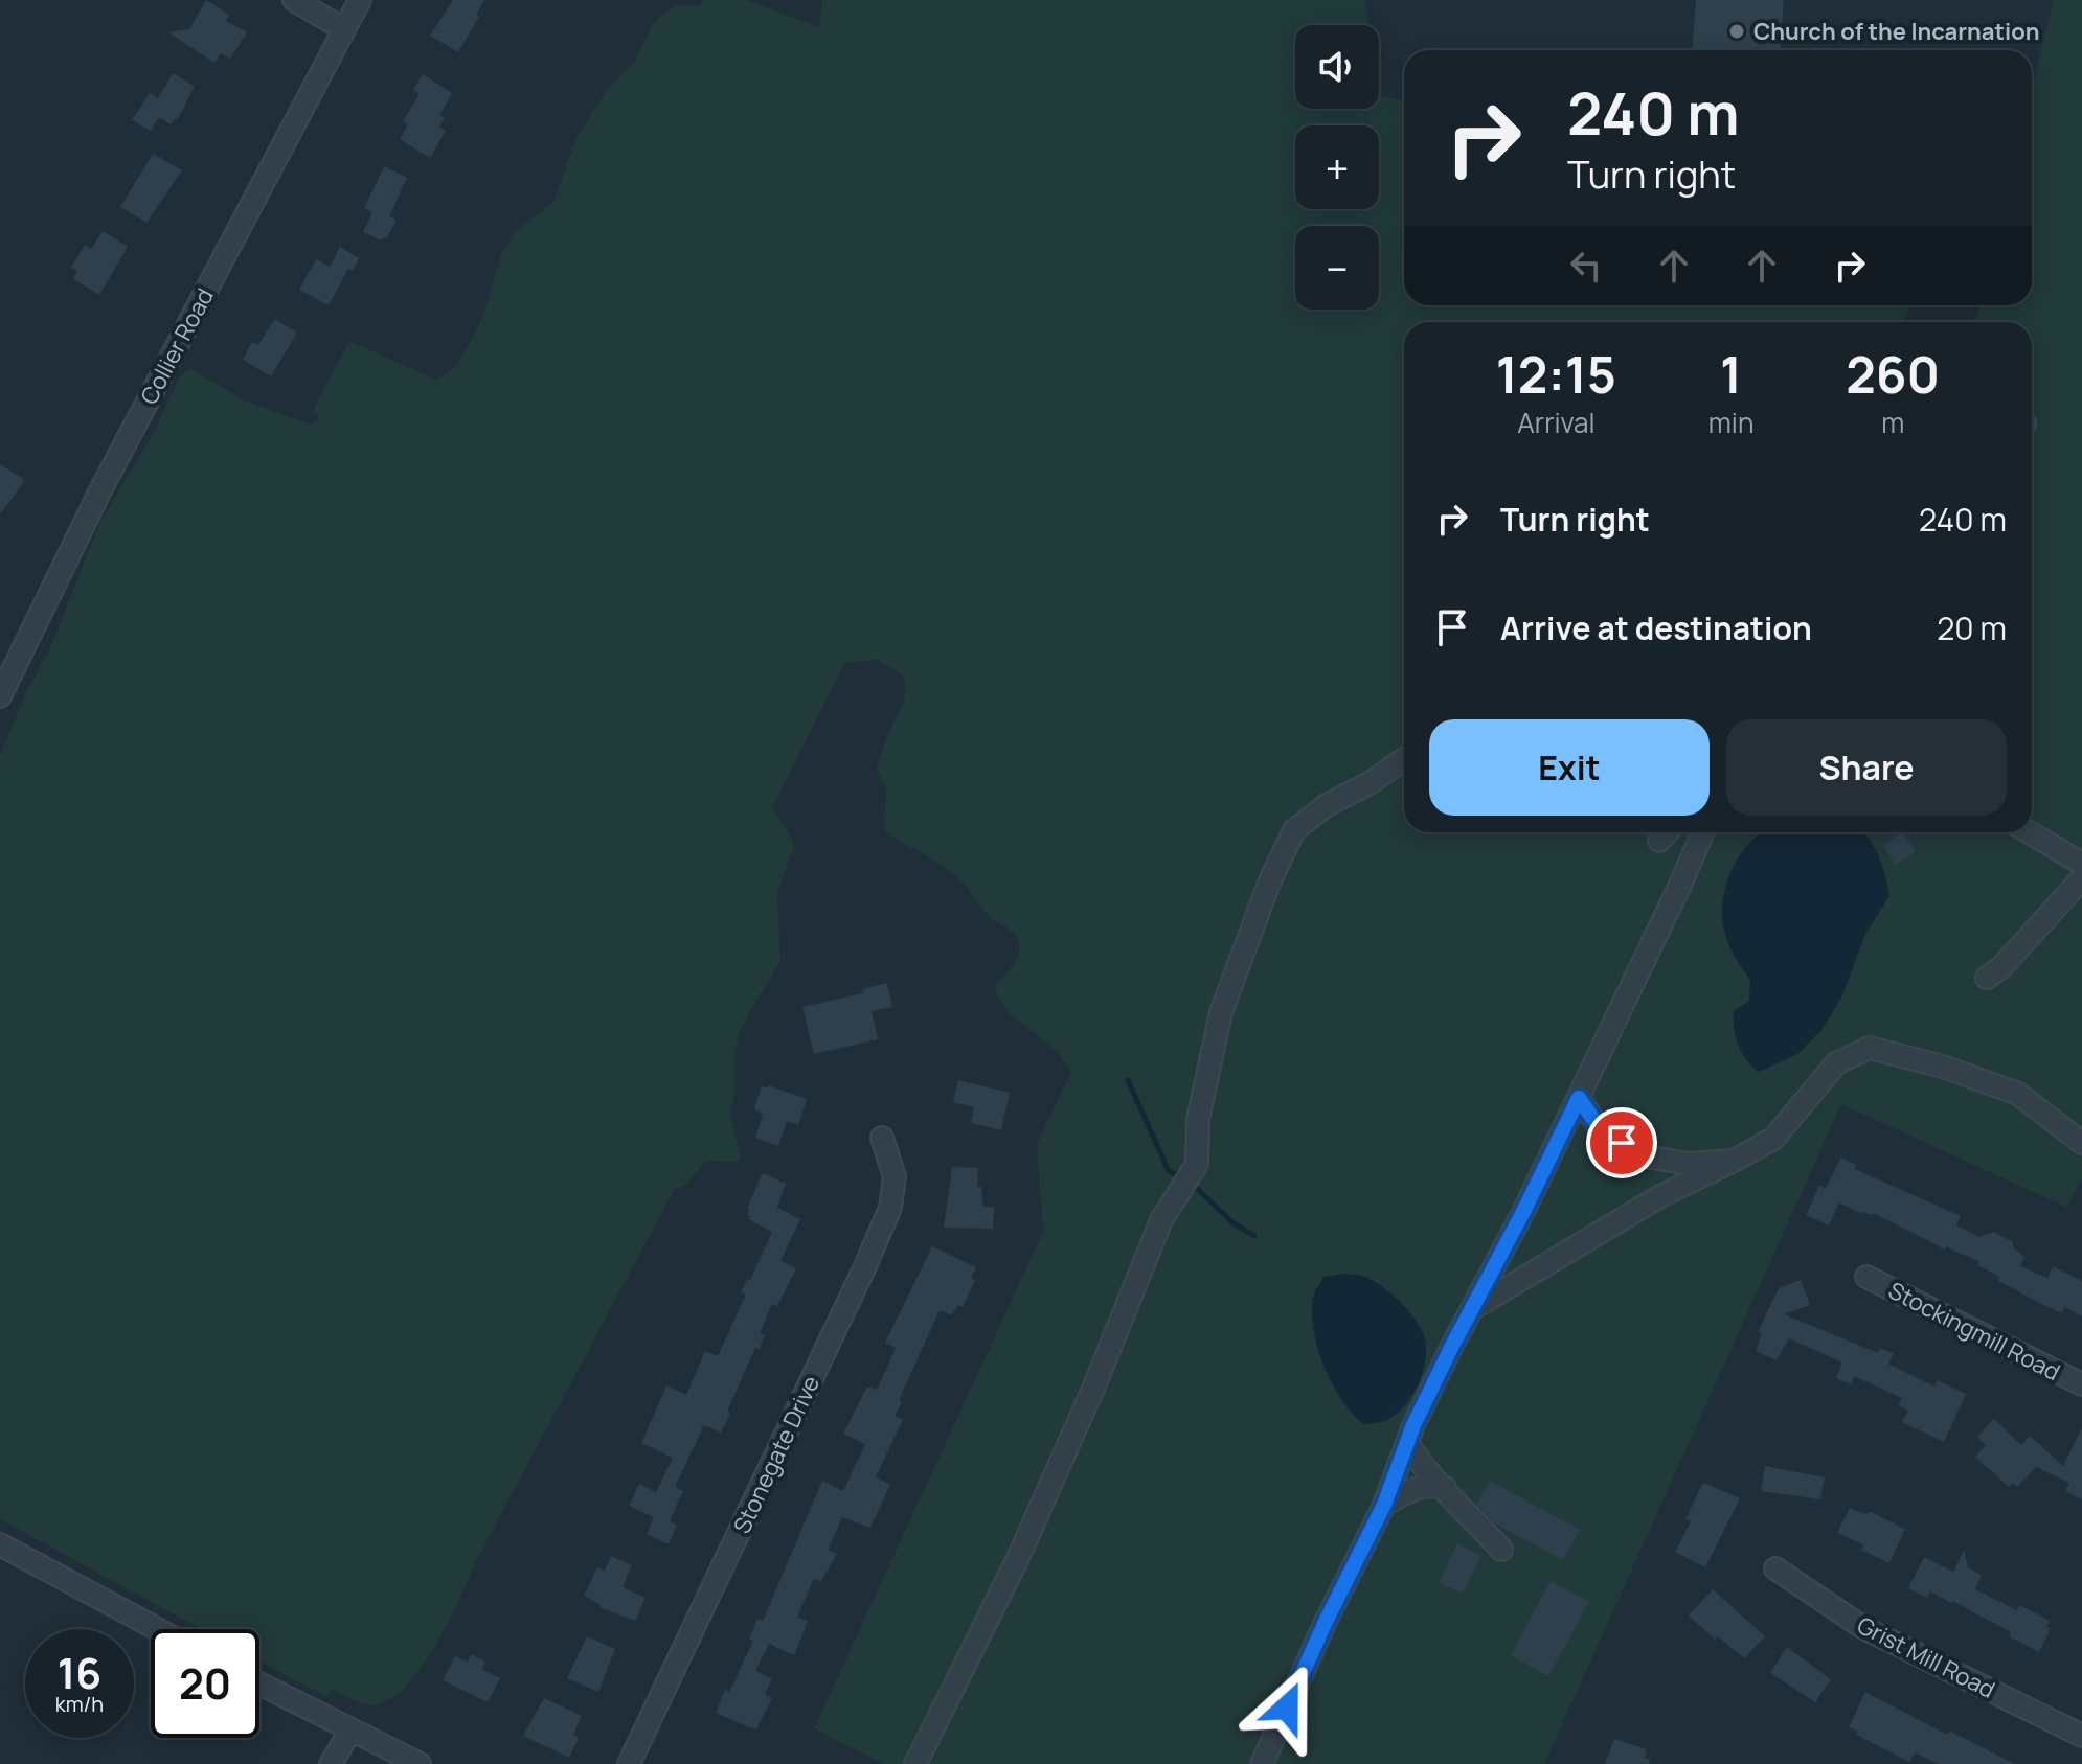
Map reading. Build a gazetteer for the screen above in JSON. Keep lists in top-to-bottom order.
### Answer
{
  "streets": {
    "street": [
      "Collier Road",
      "Stockingmill Road",
      "Stonegate Drive",
      "Grist Mill Road"
    ]
  },
  "places": ["Church of the Incarnation"],
  "page": {
    "map_buttons": ["+", "−"],
    "turn": ["240 m", "Turn right"],
    "eta": [
      "12:15",
      "Arrival",
      "1",
      "min",
      "260",
      "m"
    ],
    "list": [
      {
        "name": "Turn right",
        "value": "240 m"
      },
      {
        "name": "Arrive at destination",
        "value": "20 m"
      }
    ],
    "buttons": ["Exit", "Share"],
    "speed": "16 km/h",
    "limit": "20"
  }
}
